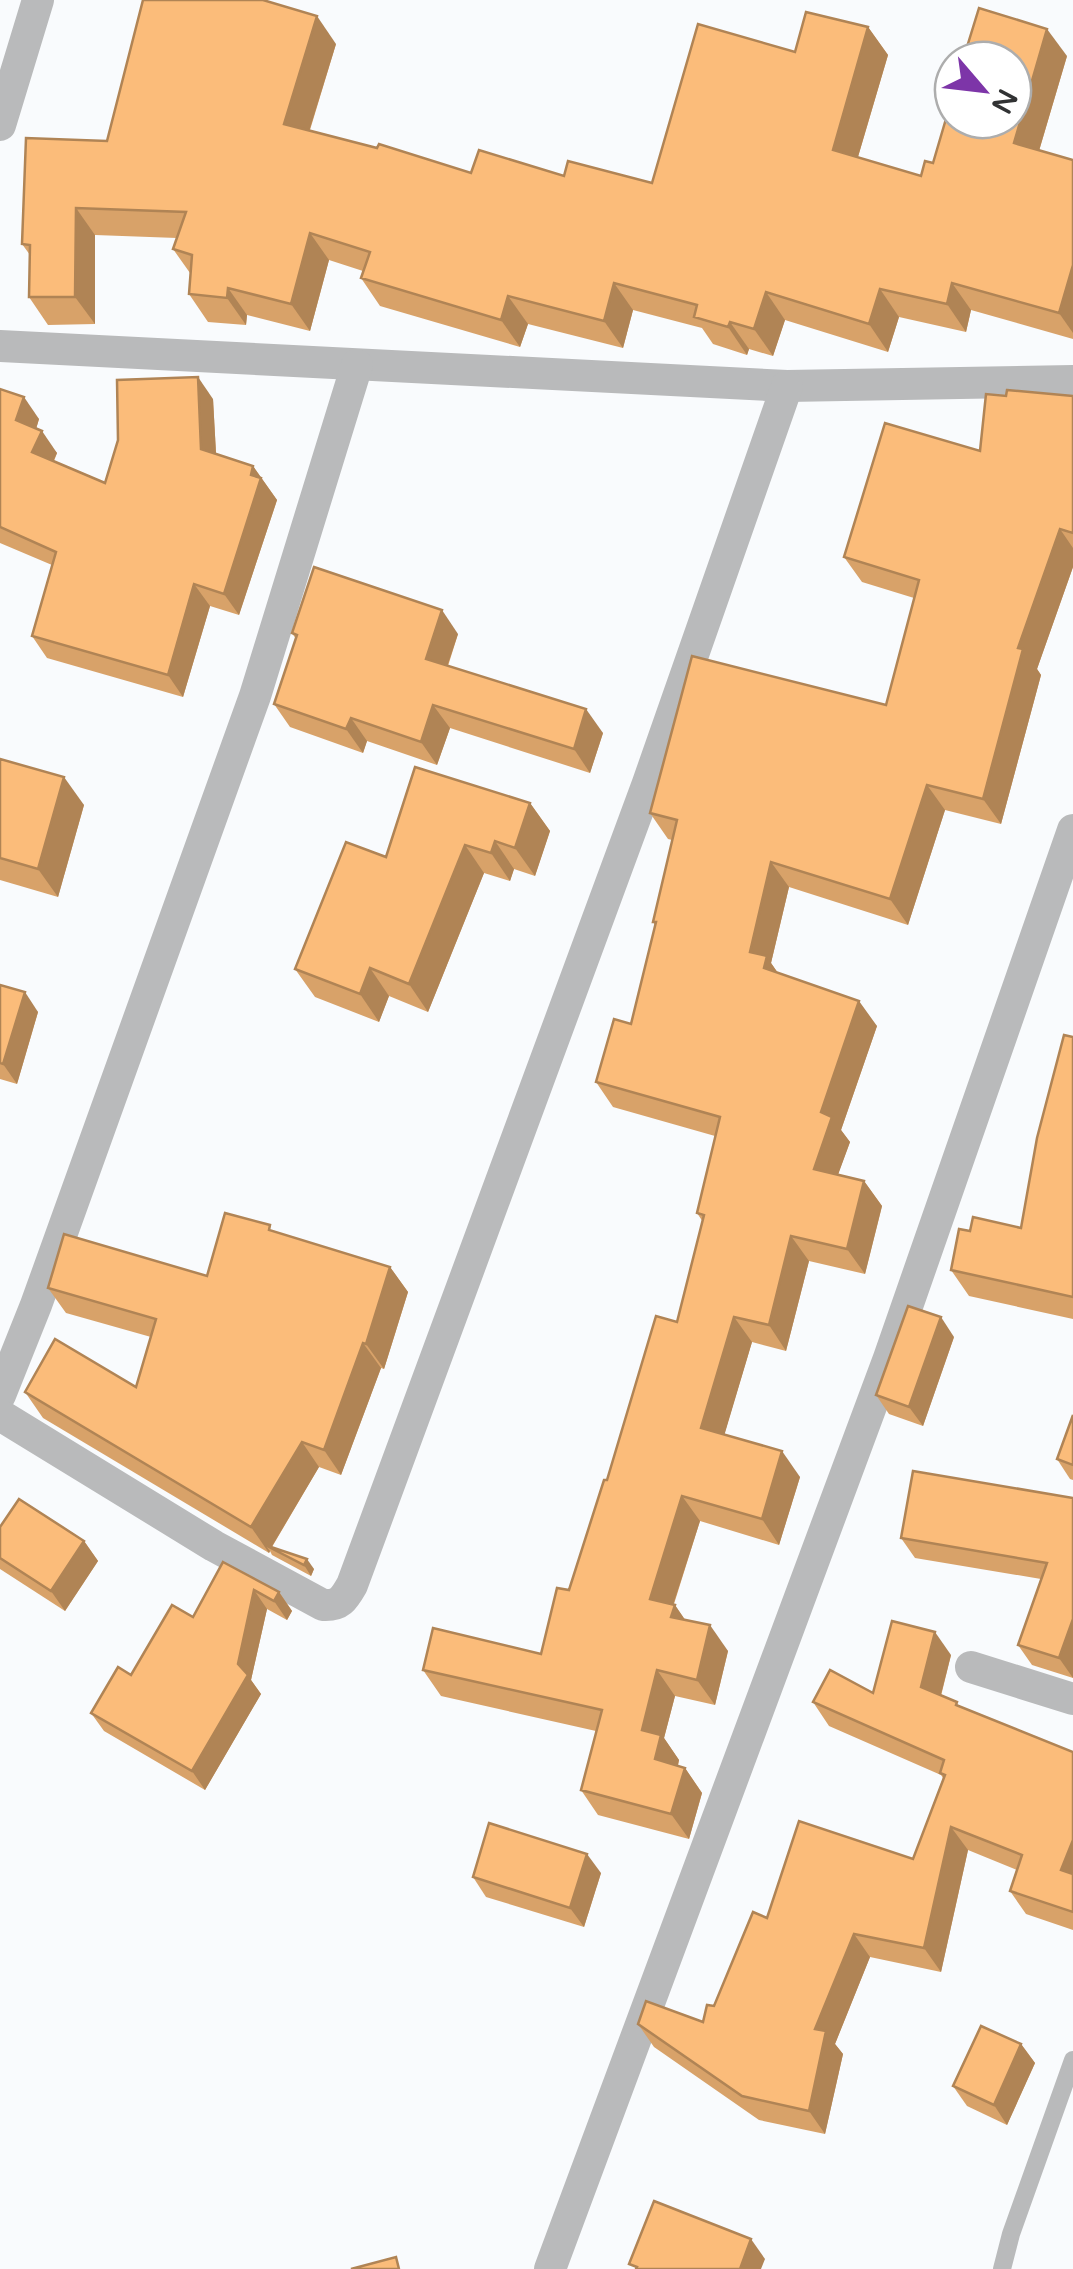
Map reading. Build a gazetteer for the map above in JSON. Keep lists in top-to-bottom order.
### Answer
{
  "north": "bottom right"
}
